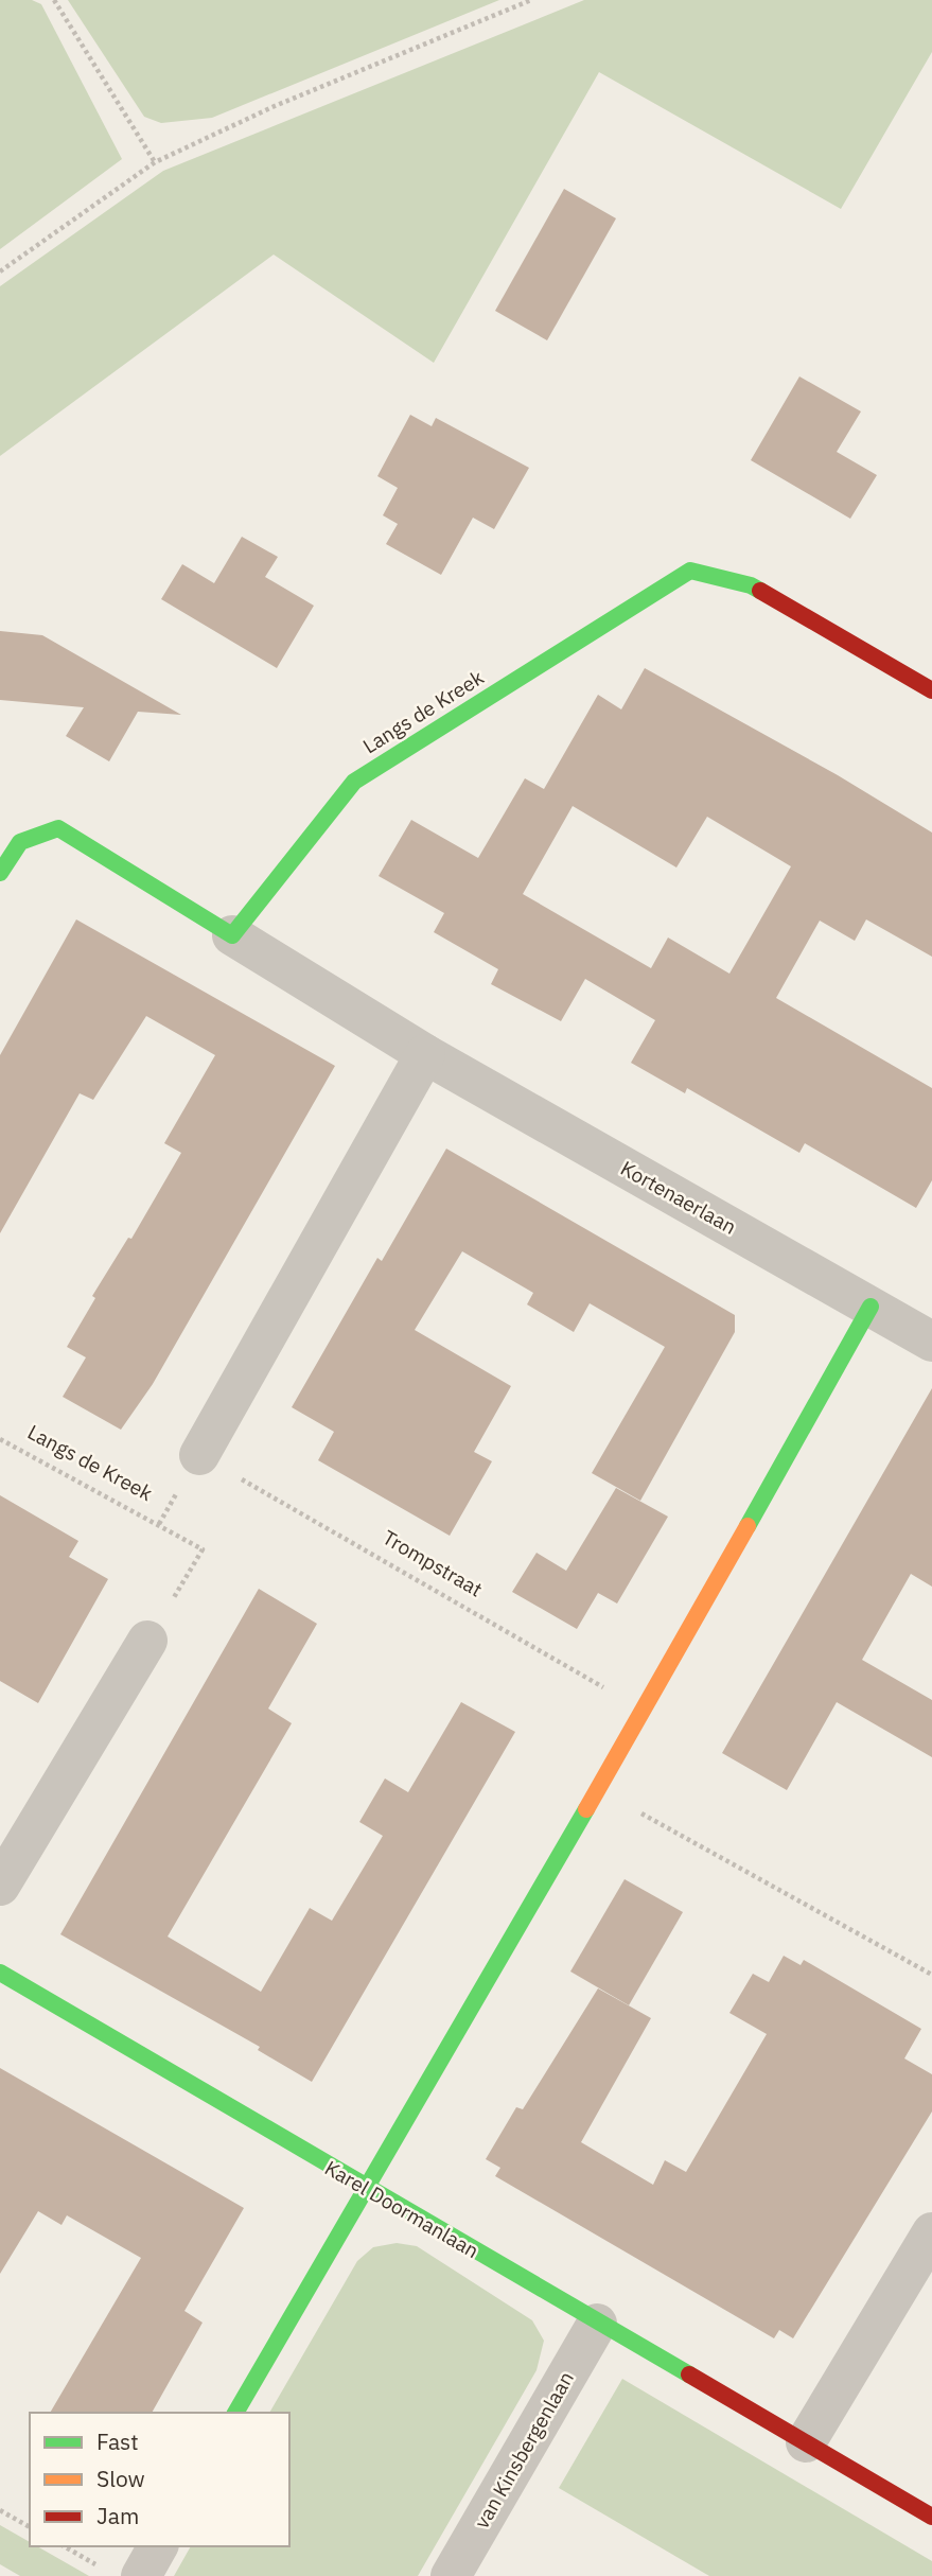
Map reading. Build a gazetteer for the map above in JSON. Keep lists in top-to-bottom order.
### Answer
{
  "streets": {
    "street": [
      "Langs de Kreek",
      "Kortenaerlaan",
      "Karel Doormanlaan",
      "van Kinsbergenlaan"
    ],
    "path": ["Trompstraat"]
  },
  "crossings": [
    ["Langs de Kreek", "Kortenaerlaan"],
    ["Karel Doormanlaan", "van Kinsbergenlaan"]
  ],
  "legend": ["Fast", "Slow", "Jam"]
}
